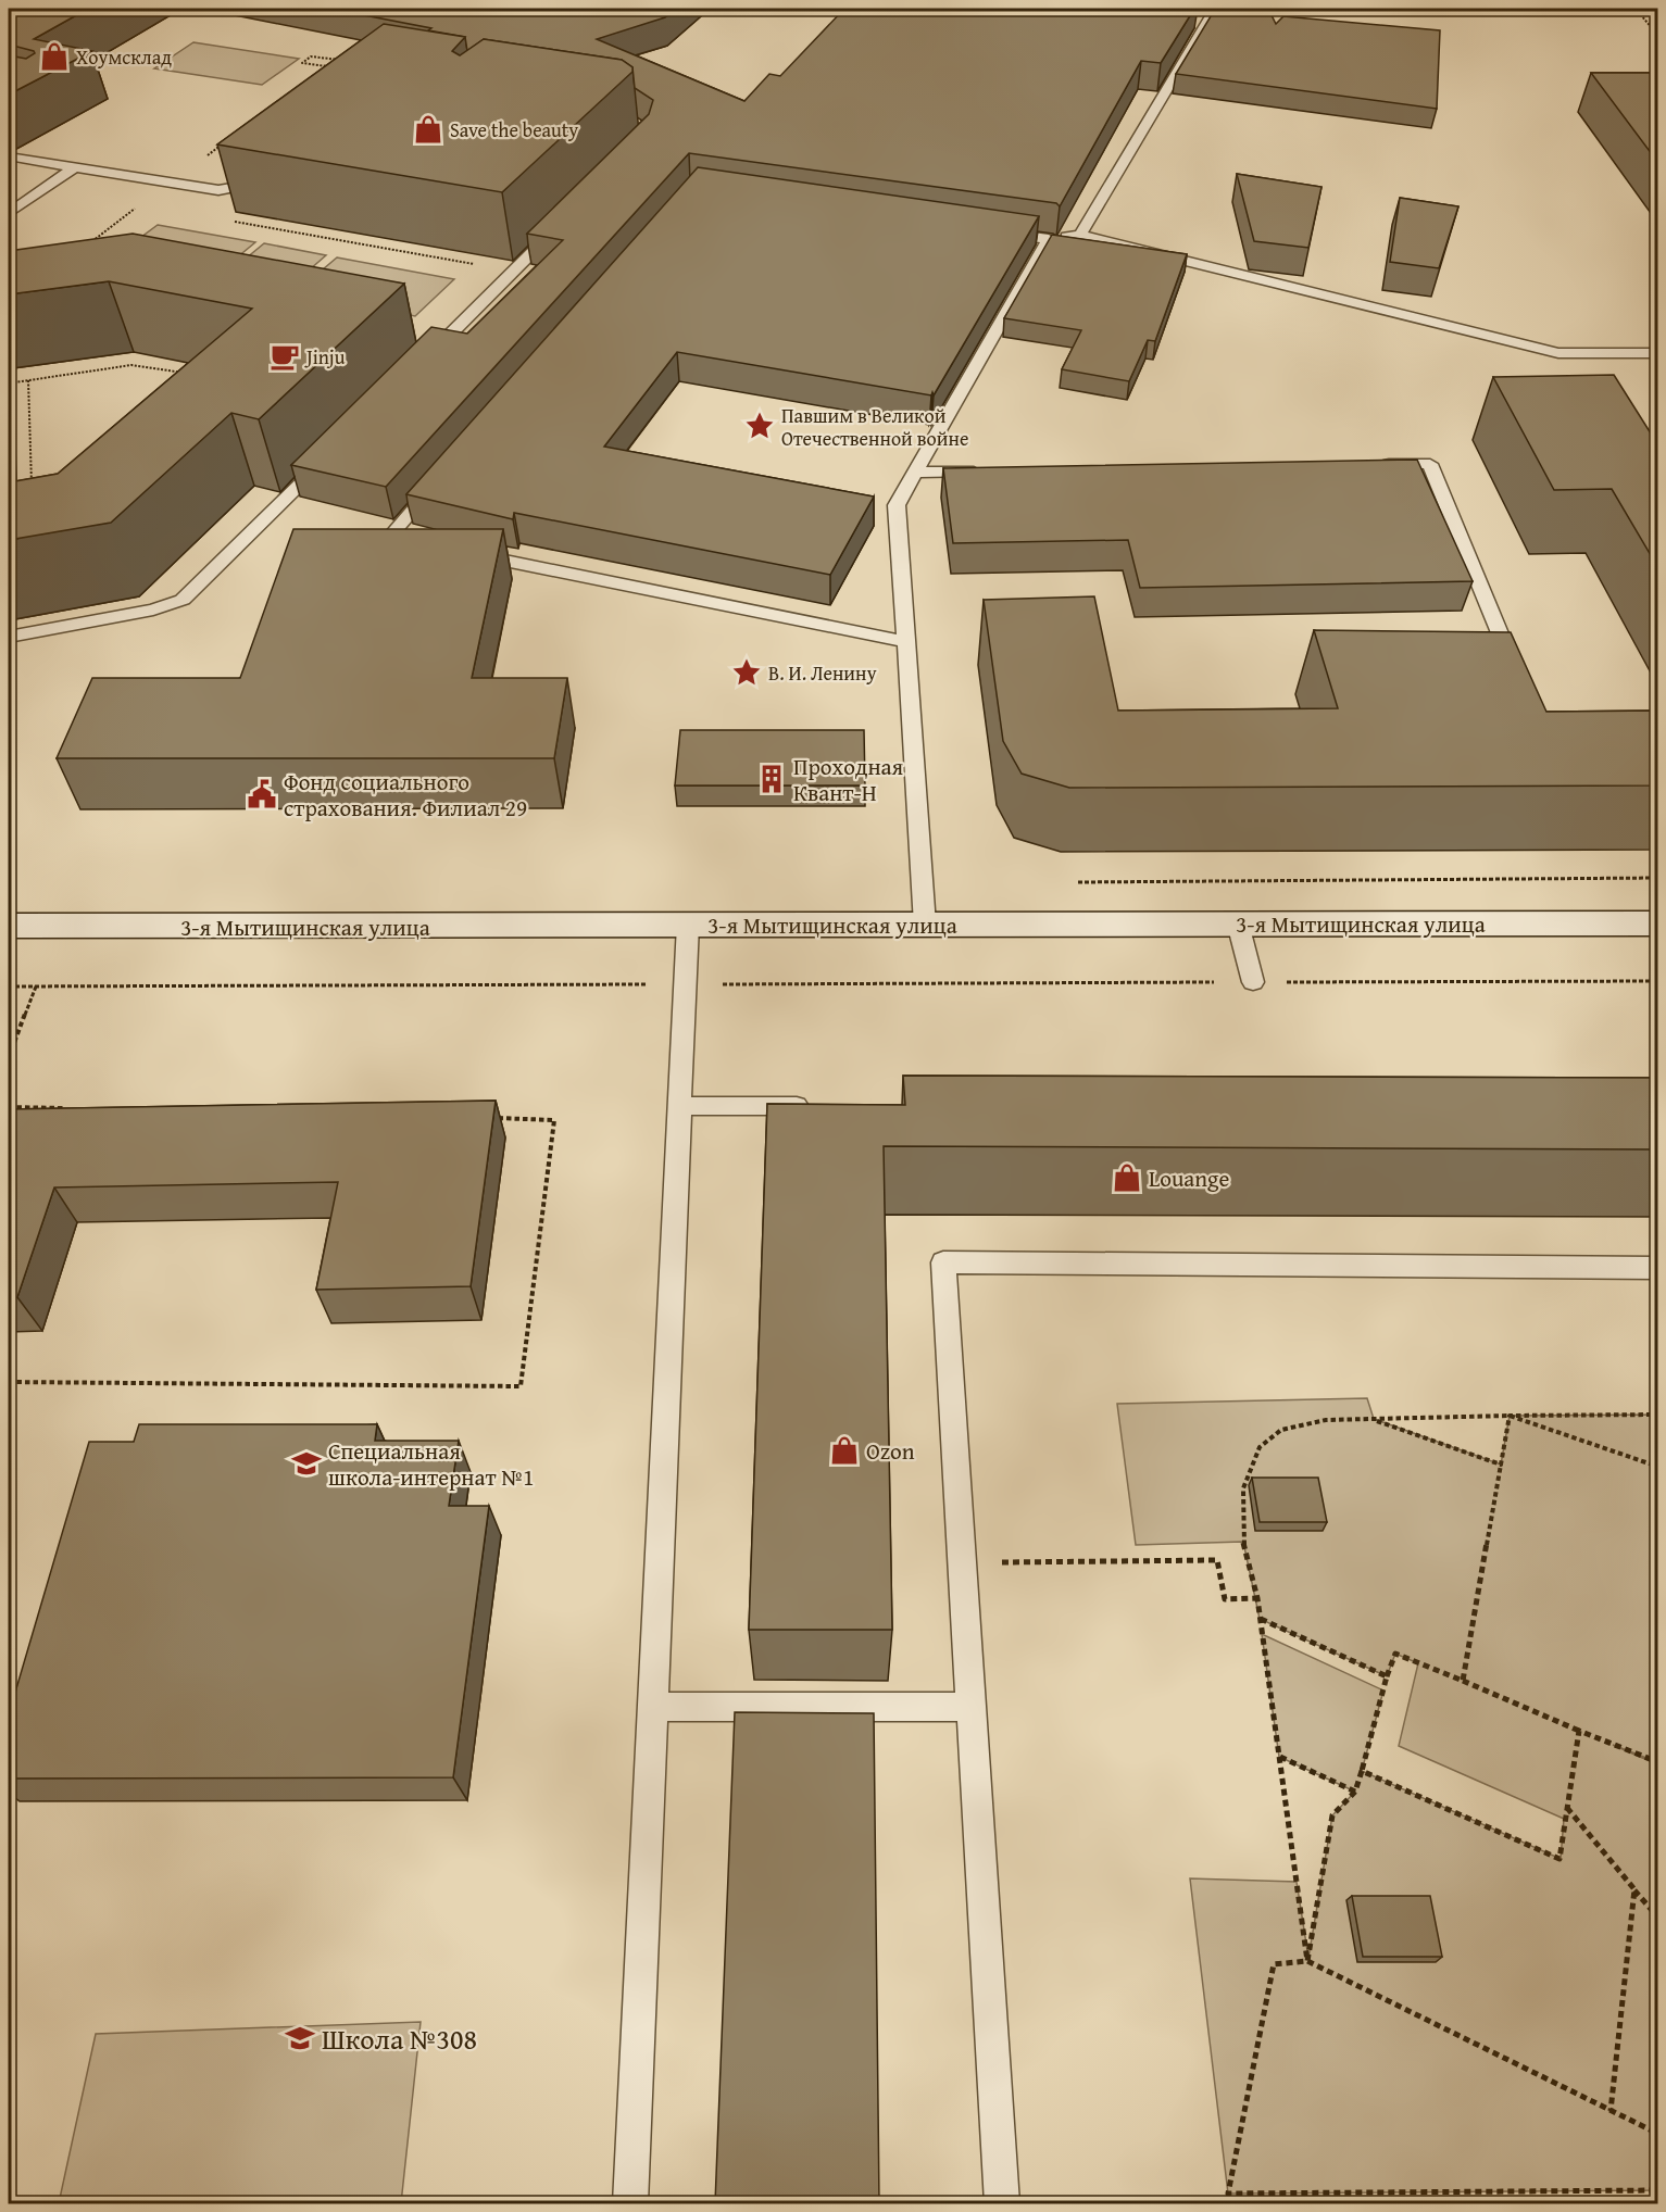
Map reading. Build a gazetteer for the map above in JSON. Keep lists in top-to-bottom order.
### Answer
{
  "streets": {
    "street": ["3-я Мытищинская улица"]
  },
  "places": {
    "shop": [
      "Хоумсклад",
      "Save the beauty",
      "Louange",
      "Ozon"
    ],
    "cafe": ["Jinju"],
    "place": ["Павшим в Великой Отечественной войне", "В. И. Ленину"],
    "building": ["Проходная Квант-Н"],
    "public building": ["Фонд социального страхования. Филиал 29"],
    "school or university": ["Специальная школа-интернат №1", "Школа №308"]
  }
}
